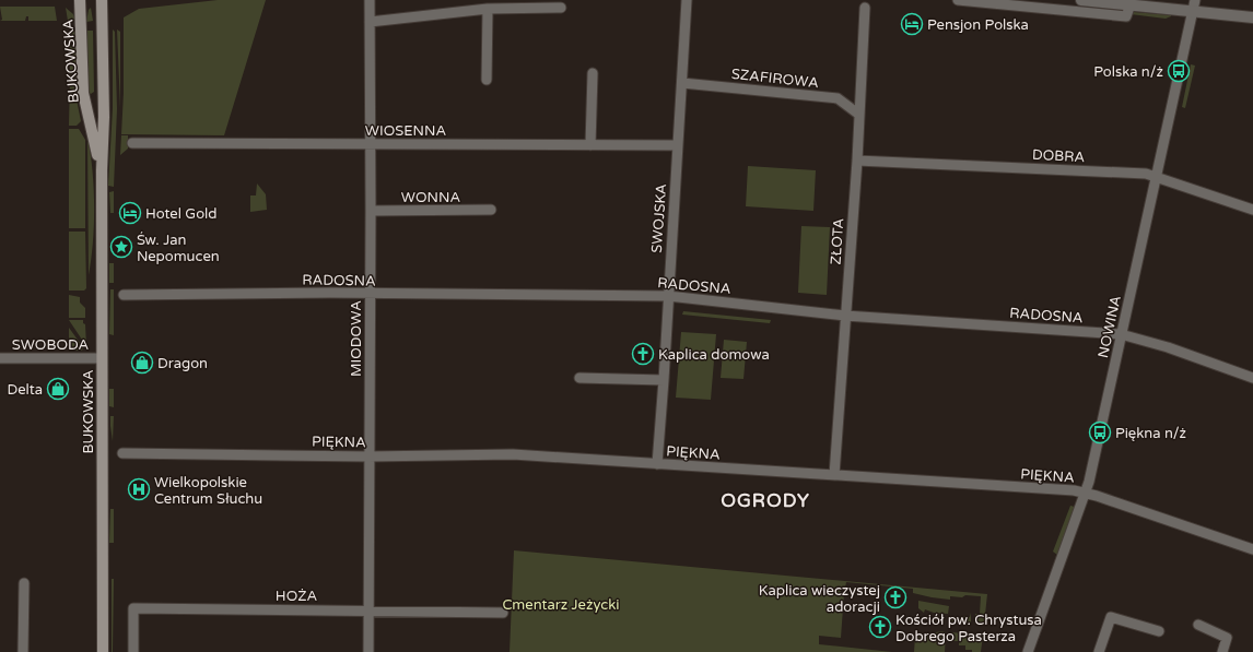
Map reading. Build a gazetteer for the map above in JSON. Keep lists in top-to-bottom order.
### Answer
{
  "streets": {
    "main road": ["BUKOWSKA"],
    "street": [
      "SZAFIROWA",
      "WIOSENNA",
      "DOBRA",
      "WONNA",
      "SWOJSKA",
      "ZŁOTA",
      "RADOSNA",
      "NOWINA",
      "MIODOWA",
      "SWOBODA",
      "PIĘKNA",
      "HOŻA"
    ]
  },
  "crossings": [
    ["BUKOWSKA", "SWOBODA"],
    ["SZAFIROWA", "SWOJSKA"],
    ["SZAFIROWA", "ZŁOTA"],
    ["WIOSENNA", "SWOJSKA"],
    ["WIOSENNA", "MIODOWA"],
    ["DOBRA", "ZŁOTA"],
    ["DOBRA", "NOWINA"],
    ["WONNA", "MIODOWA"],
    ["SWOJSKA", "RADOSNA"],
    ["SWOJSKA", "PIĘKNA"],
    ["ZŁOTA", "RADOSNA"],
    ["ZŁOTA", "PIĘKNA"],
    ["RADOSNA", "NOWINA"],
    ["RADOSNA", "MIODOWA"],
    ["NOWINA", "PIĘKNA"],
    ["MIODOWA", "PIĘKNA"],
    ["MIODOWA", "HOŻA"]
  ],
  "districts": ["OGRODY"],
  "parks": ["Cmentarz Jeżycki"],
  "places": {
    "hotel": ["Pensjon Polska", "Hotel Gold"],
    "bus stop": ["Polska n/ż", "Piękna n/ż"],
    "place": ["Św. Jan Nepomucen"],
    "church": ["Kaplica domowa", "Kaplica wieczystej adoracji", "Kościół pw. Chrystusa Dobrego Pasterza"],
    "shop": ["Dragon", "Delta"],
    "hospital": ["Wielkopolskie Centrum Słuchu"]
  }
}
